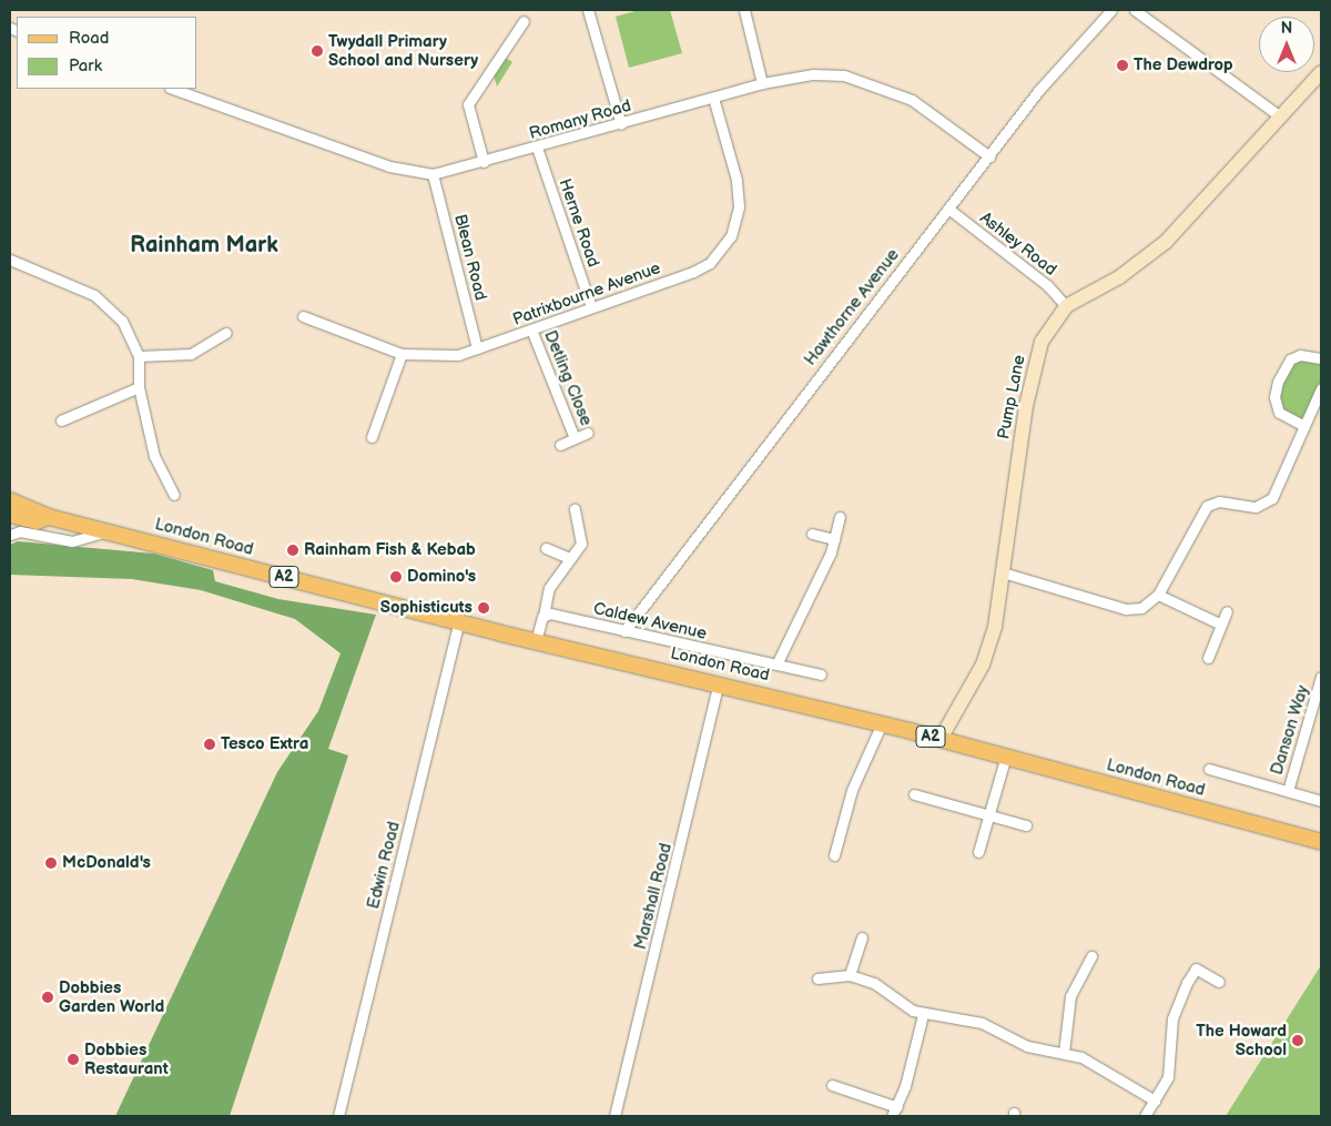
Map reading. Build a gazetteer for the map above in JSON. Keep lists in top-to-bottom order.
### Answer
{
  "streets": {
    "main road": ["London Road", "A2"],
    "street": [
      "Romany Road",
      "Herne Road",
      "Ashley Road",
      "Blean Road",
      "Patrixbourne Avenue",
      "Hawthorne Avenue",
      "Detling Close",
      "Pump Lane",
      "Caldew Avenue",
      "Danson Way",
      "Edwin Road",
      "Marshall Road"
    ]
  },
  "crossings": [
    ["Romany Road", "Herne Road"],
    ["Romany Road", "Blean Road"],
    ["Romany Road", "Patrixbourne Avenue"],
    ["Romany Road", "Hawthorne Avenue"],
    ["Herne Road", "Patrixbourne Avenue"],
    ["Ashley Road", "Hawthorne Avenue"],
    ["Ashley Road", "Pump Lane"],
    ["Blean Road", "Patrixbourne Avenue"],
    ["Patrixbourne Avenue", "Detling Close"],
    ["Hawthorne Avenue", "Caldew Avenue"],
    ["Pump Lane", "London Road"],
    ["London Road", "Edwin Road"],
    ["London Road", "Marshall Road"]
  ],
  "districts": ["Rainham Mark"],
  "places": [
    "Twydall Primary School and Nursery",
    "The Dewdrop",
    "Rainham Fish & Kebab",
    "Domino's",
    "Sophisticuts",
    "Tesco Extra",
    "McDonald's",
    "Dobbies Garden World",
    "The Howard School",
    "Dobbies Restaurant"
  ],
  "legend": ["Road", "Park"],
  "north": "top"
}
